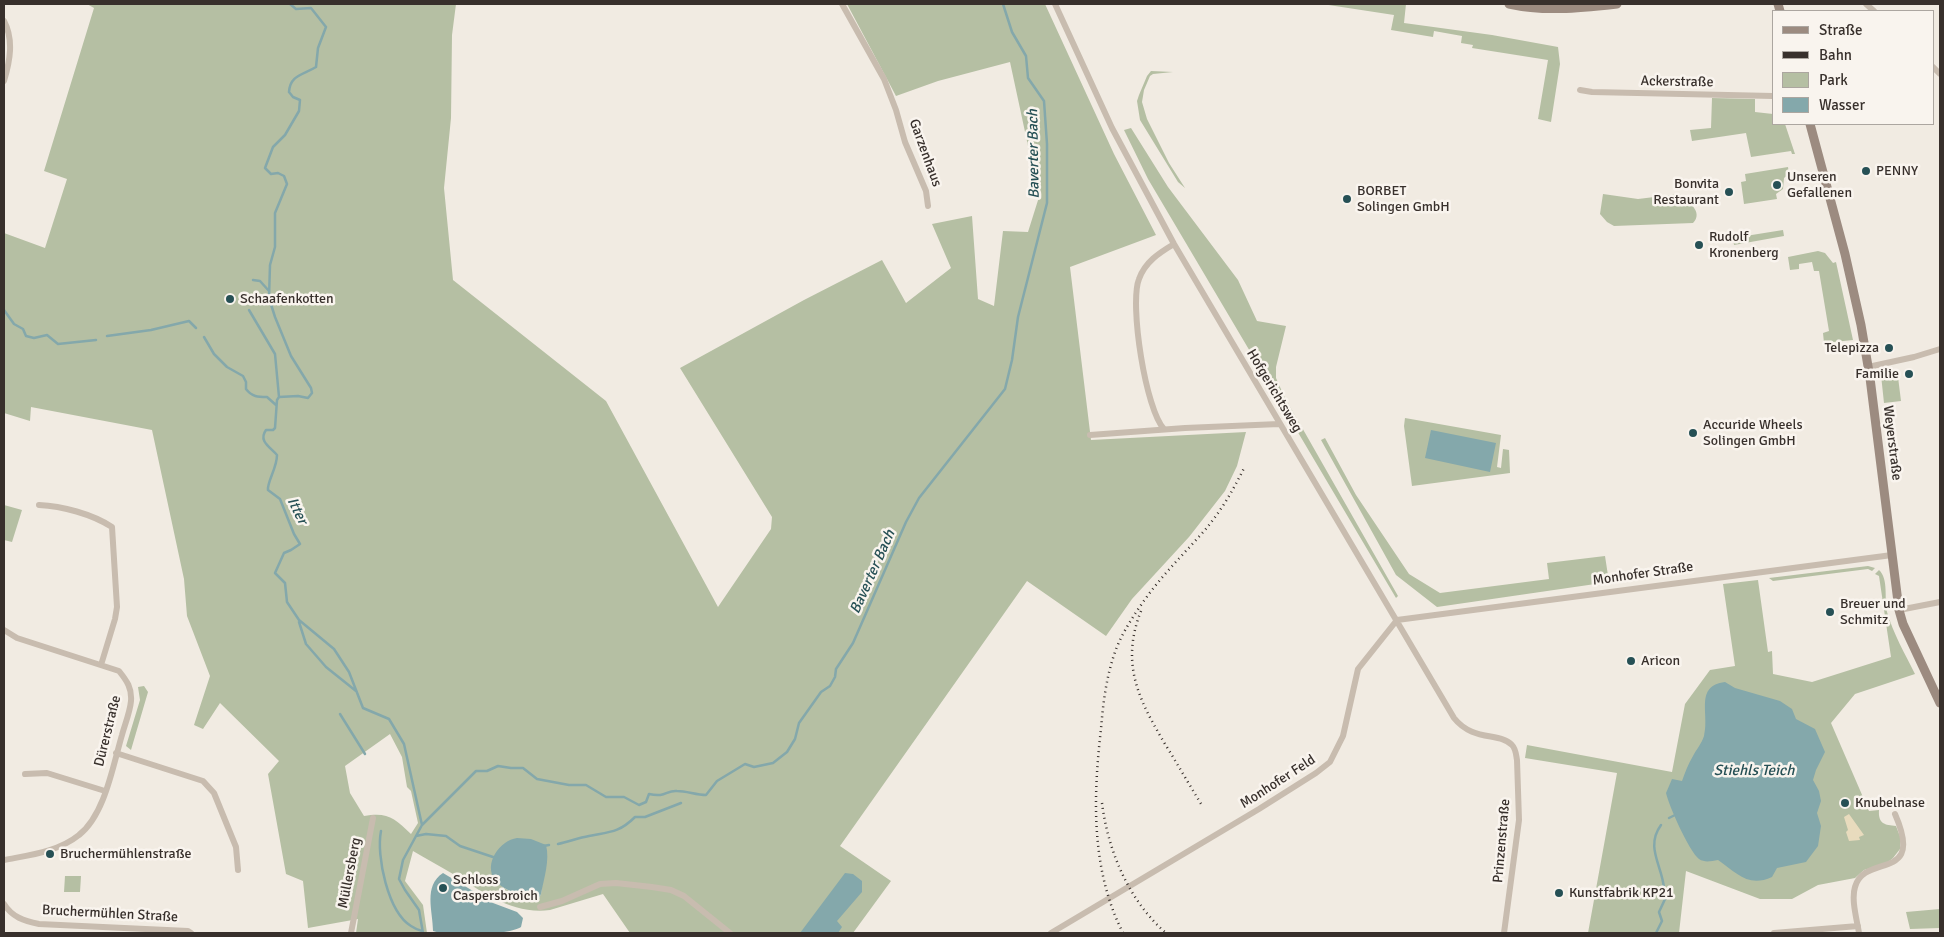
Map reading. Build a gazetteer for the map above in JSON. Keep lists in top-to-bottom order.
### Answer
{
  "streets": {
    "main road": ["Weyerstraße"],
    "street": [
      "Ackerstraße",
      "Garzenhaus",
      "Hofgerichtsweg",
      "Monhofer Straße",
      "Dürerstraße",
      "Monhofer Feld",
      "Prinzenstraße",
      "Müllersberg",
      "Bruchermühlen Straße"
    ]
  },
  "crossings": [
    ["Hofgerichtsweg", "Monhofer Straße"],
    ["Hofgerichtsweg", "Monhofer Feld"],
    ["Hofgerichtsweg", "Prinzenstraße"],
    ["Weyerstraße", "Monhofer Straße"],
    ["Monhofer Straße", "Monhofer Feld"]
  ],
  "water": ["Baverter Bach", "Itter", "Stiehls Teich"],
  "places": [
    "PENNY",
    "Unseren Gefallenen",
    "Bonvita Restaurant",
    "BORBET Solingen GmbH",
    "Rudolf Kronenberg",
    "Schaafenkotten",
    "Telepizza",
    "Familie",
    "Accuride Wheels Solingen GmbH",
    "Breuer und Schmitz",
    "Aricon",
    "Knubelnase",
    "Bruchermühlenstraße",
    "Schloss Caspersbroich",
    "Kunstfabrik KP21"
  ],
  "legend": [
    "Straße",
    "Bahn",
    "Park",
    "Wasser"
  ]
}
